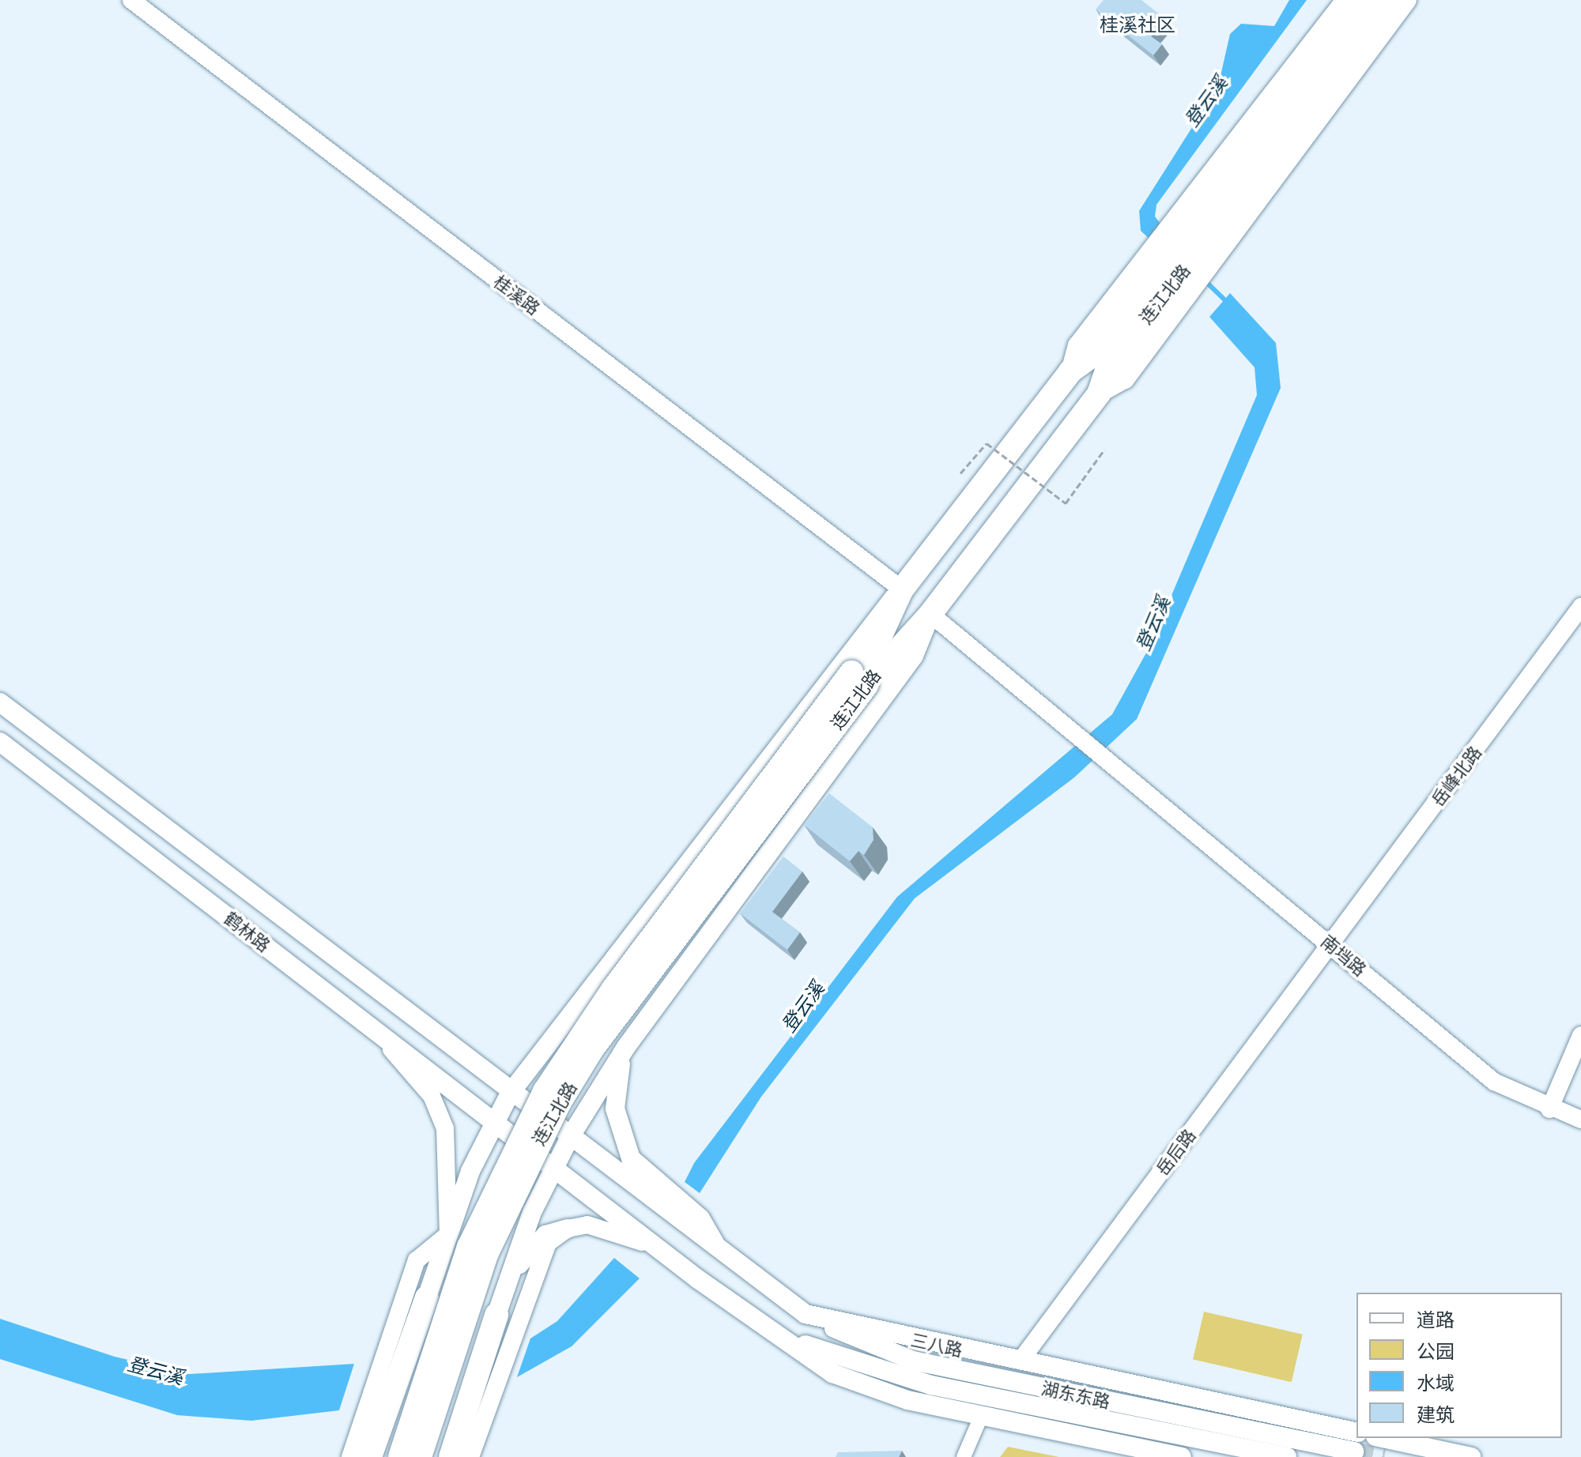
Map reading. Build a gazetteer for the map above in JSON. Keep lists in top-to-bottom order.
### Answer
{
  "streets": {
    "highway": ["连江北路"],
    "main road": ["鹤林路", "三八路", "湖东东路"],
    "street": [
      "桂溪路",
      "岳峰北路",
      "南垱路",
      "岳后路"
    ]
  },
  "crossings": [
    ["连江北路", "桂溪路"],
    ["连江北路", "南垱路"],
    ["岳峰北路", "南垱路"],
    ["岳峰北路", "岳后路"],
    ["南垱路", "岳后路"],
    ["岳后路", "三八路"],
    ["三八路", "湖东东路"]
  ],
  "districts": ["桂溪社区"],
  "water": ["登云溪"],
  "legend": [
    "道路",
    "公园",
    "水域",
    "建筑"
  ]
}
